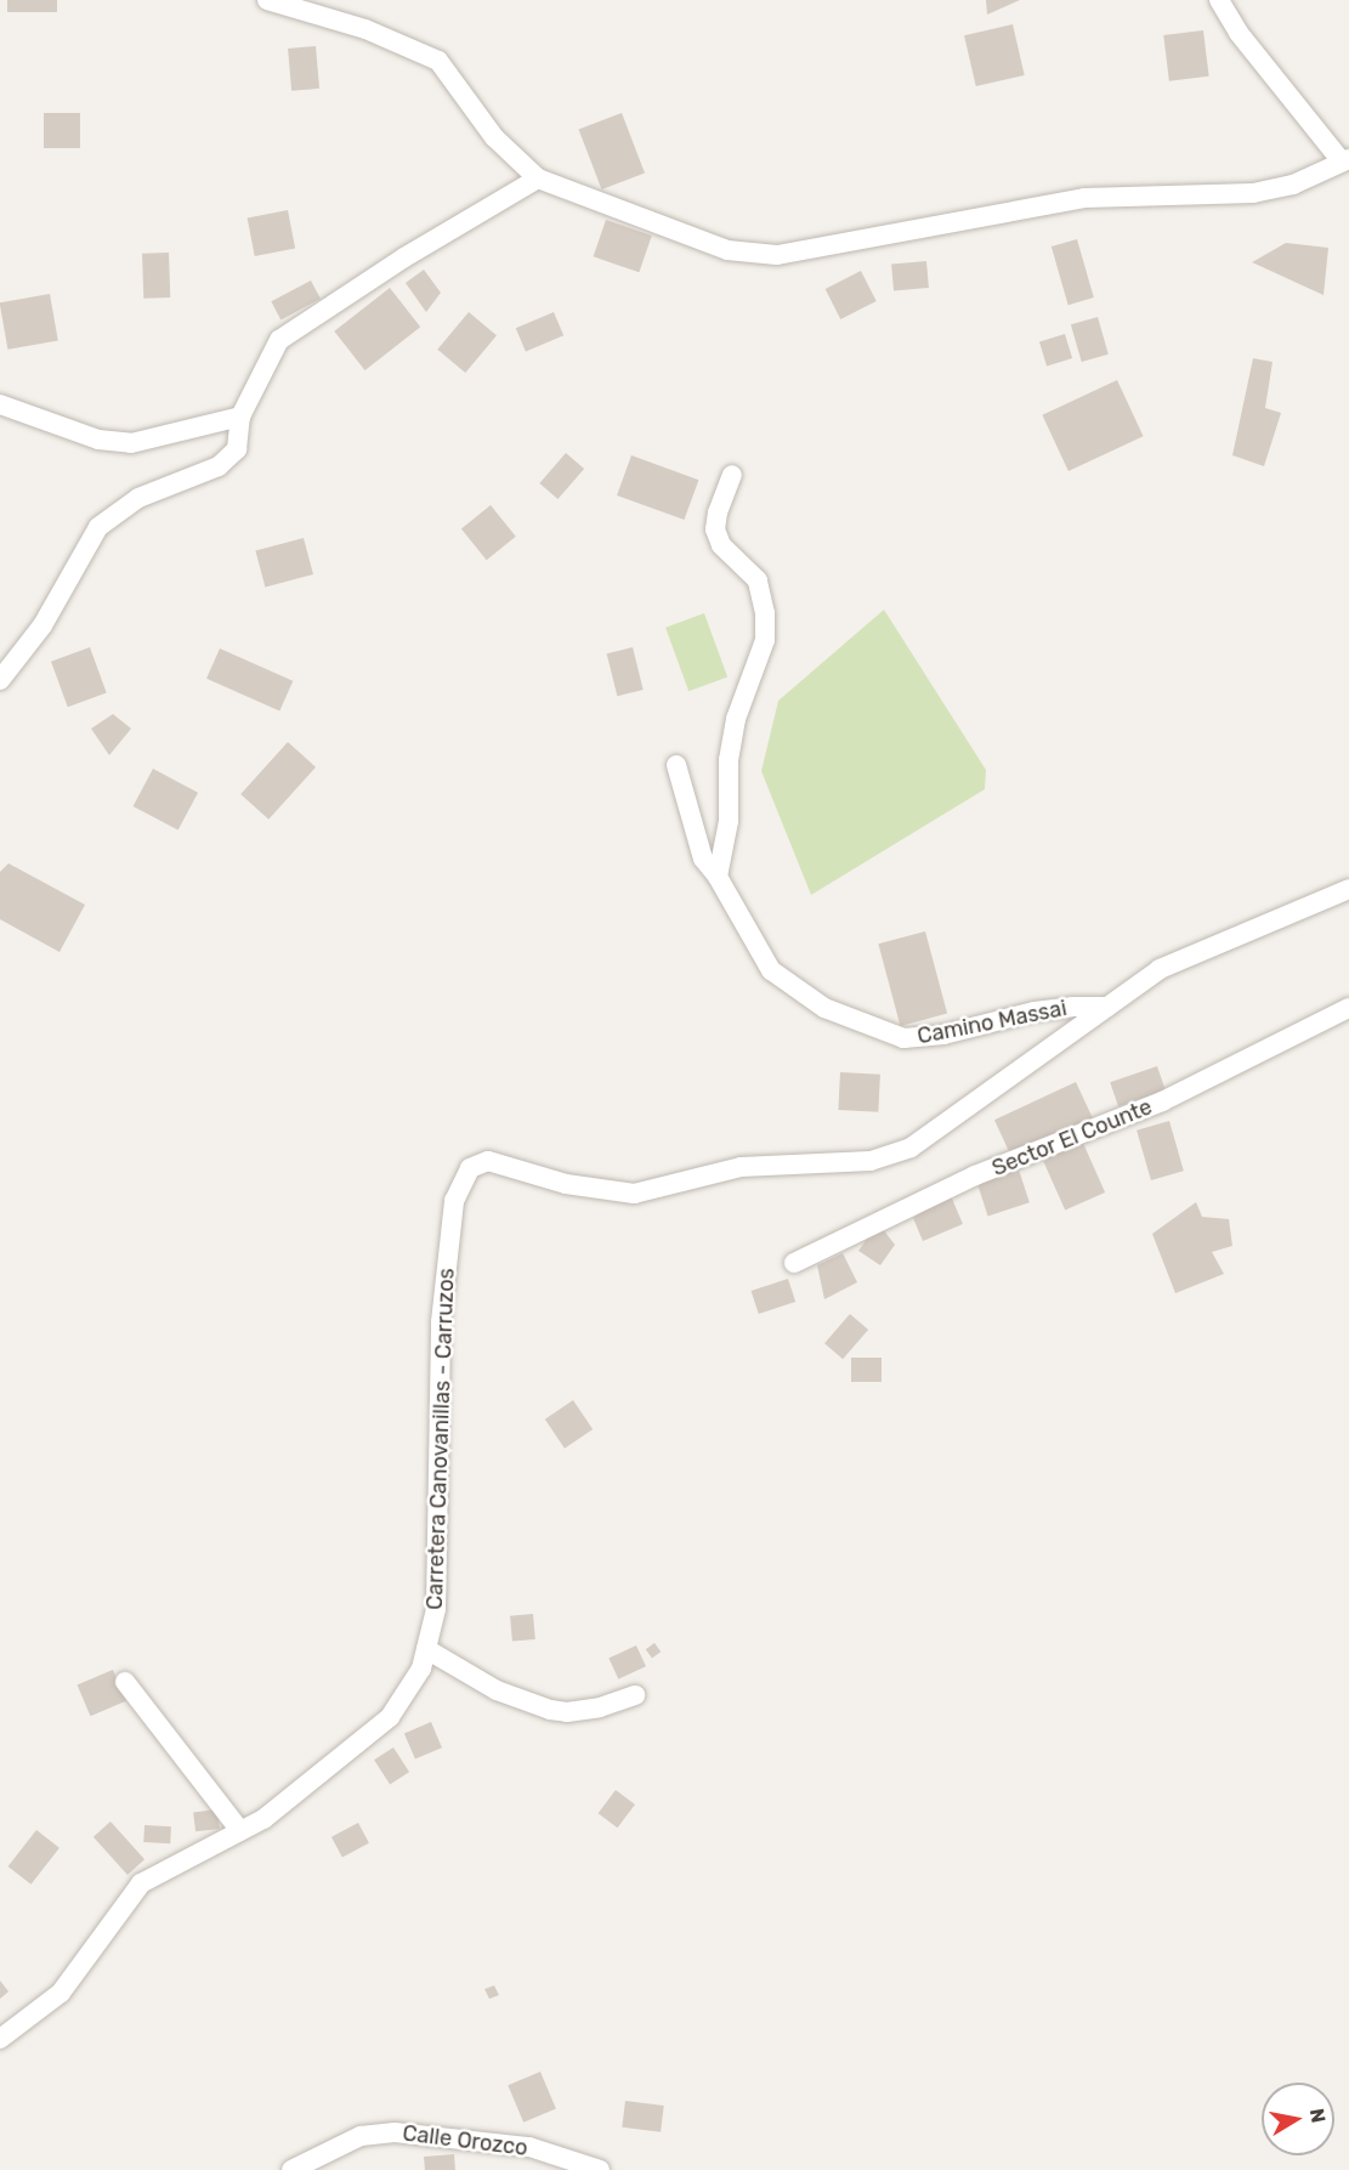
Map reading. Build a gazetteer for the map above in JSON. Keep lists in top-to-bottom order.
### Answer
{
  "streets": {
    "street": [
      "Camino Massai",
      "Sector El Counte",
      "Carretera Canovanillas - Carruzos",
      "Calle Orozco"
    ]
  },
  "crossings": [
    ["Camino Massai", "Carretera Canovanillas - Carruzos"]
  ],
  "north": "right"
}
